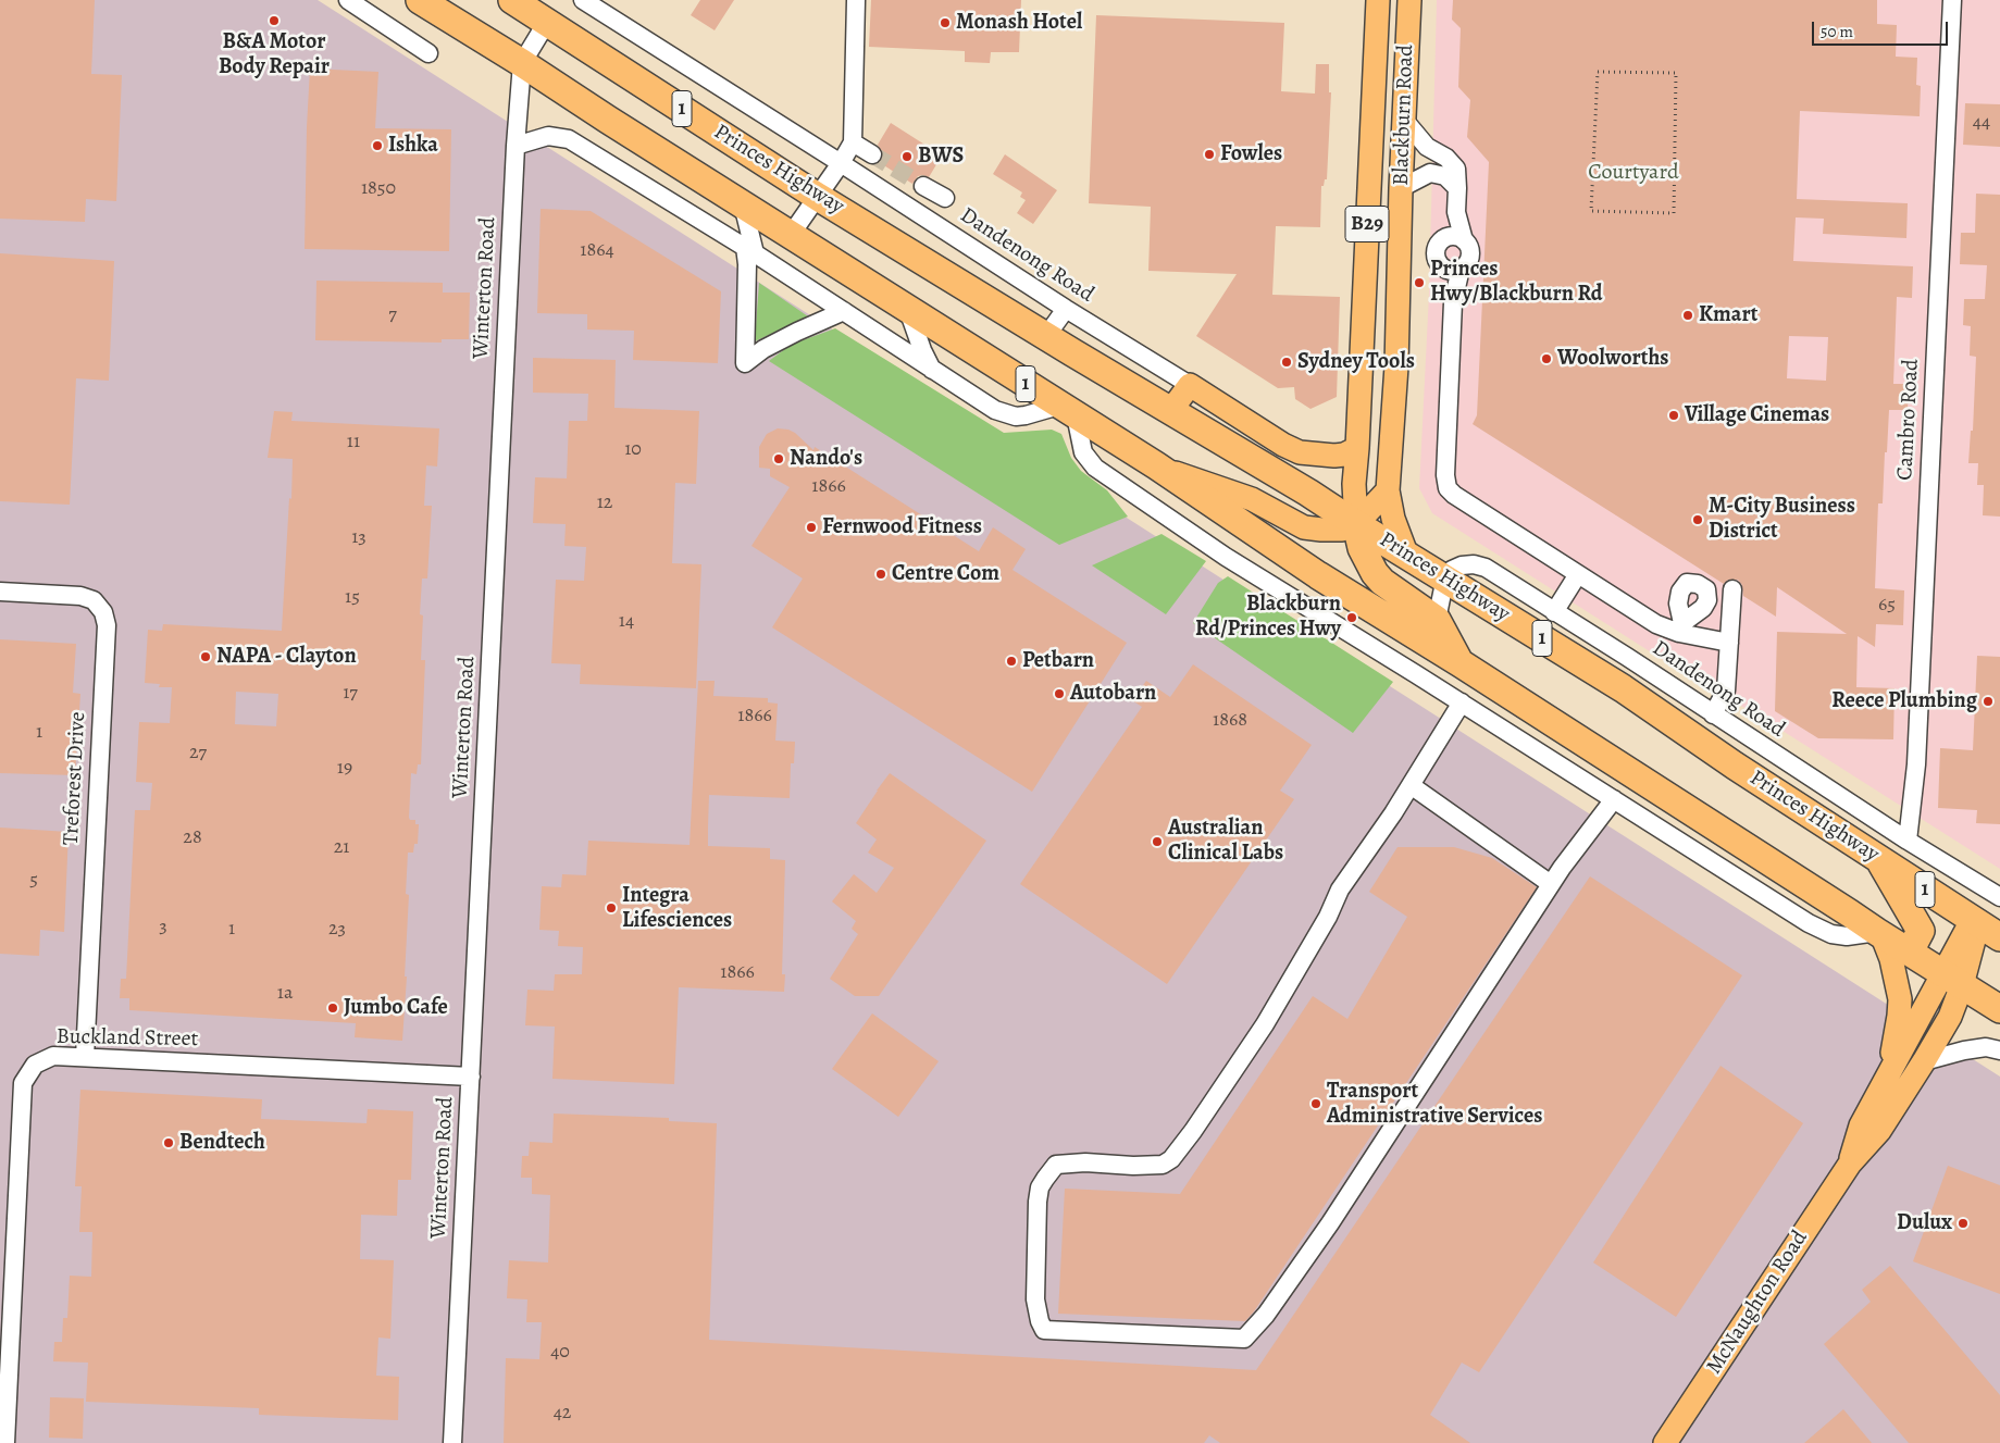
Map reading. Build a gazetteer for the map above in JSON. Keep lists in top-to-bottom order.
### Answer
{
  "streets": {
    "highway": ["1", "Princes Highway"],
    "main road": ["Blackburn Road", "B29", "McNaughton Road"],
    "street": [
      "Dandenong Road",
      "Winterton Road",
      "Cambro Road",
      "Treforest Drive",
      "Buckland Street"
    ]
  },
  "crossings": [
    ["1", "Winterton Road"],
    ["1", "McNaughton Road"],
    ["Blackburn Road", "Princes Highway"],
    ["Princes Highway", "Dandenong Road"],
    ["Princes Highway", "Winterton Road"],
    ["Princes Highway", "McNaughton Road"],
    ["Dandenong Road", "Cambro Road"],
    ["Winterton Road", "Buckland Street"],
    ["Treforest Drive", "Buckland Street"]
  ],
  "parks": ["Courtyard"],
  "places": [
    "B&A Motor Body Repair",
    "Monash Hotel",
    "Ishka",
    "Fowles",
    "BWS",
    "Princes Hwy/Blackburn Rd",
    "Kmart",
    "Woolworths",
    "Sydney Tools",
    "Village Cinemas",
    "Nando's",
    "M-City Business District",
    "Fernwood Fitness",
    "Centre Com",
    "Blackburn Rd/Princes Hwy",
    "NAPA - Clayton",
    "Petbarn",
    "Autobarn",
    "Reece Plumbing",
    "Australian Clinical Labs",
    "Integra Lifesciences",
    "Jumbo Cafe",
    "Transport Administrative Services",
    "Bendtech",
    "Dulux"
  ],
  "house_numbers": [
    "44",
    "1850",
    "1864",
    "7",
    "11",
    "10",
    "1866",
    "12",
    "13",
    "15",
    "65",
    "14",
    "17",
    "1866",
    "1868",
    "1",
    "27",
    "19",
    "28",
    "21",
    "5",
    "3",
    "1",
    "23",
    "1866",
    "1a",
    "40",
    "42"
  ],
  "scale_bar": "50 m"
}
